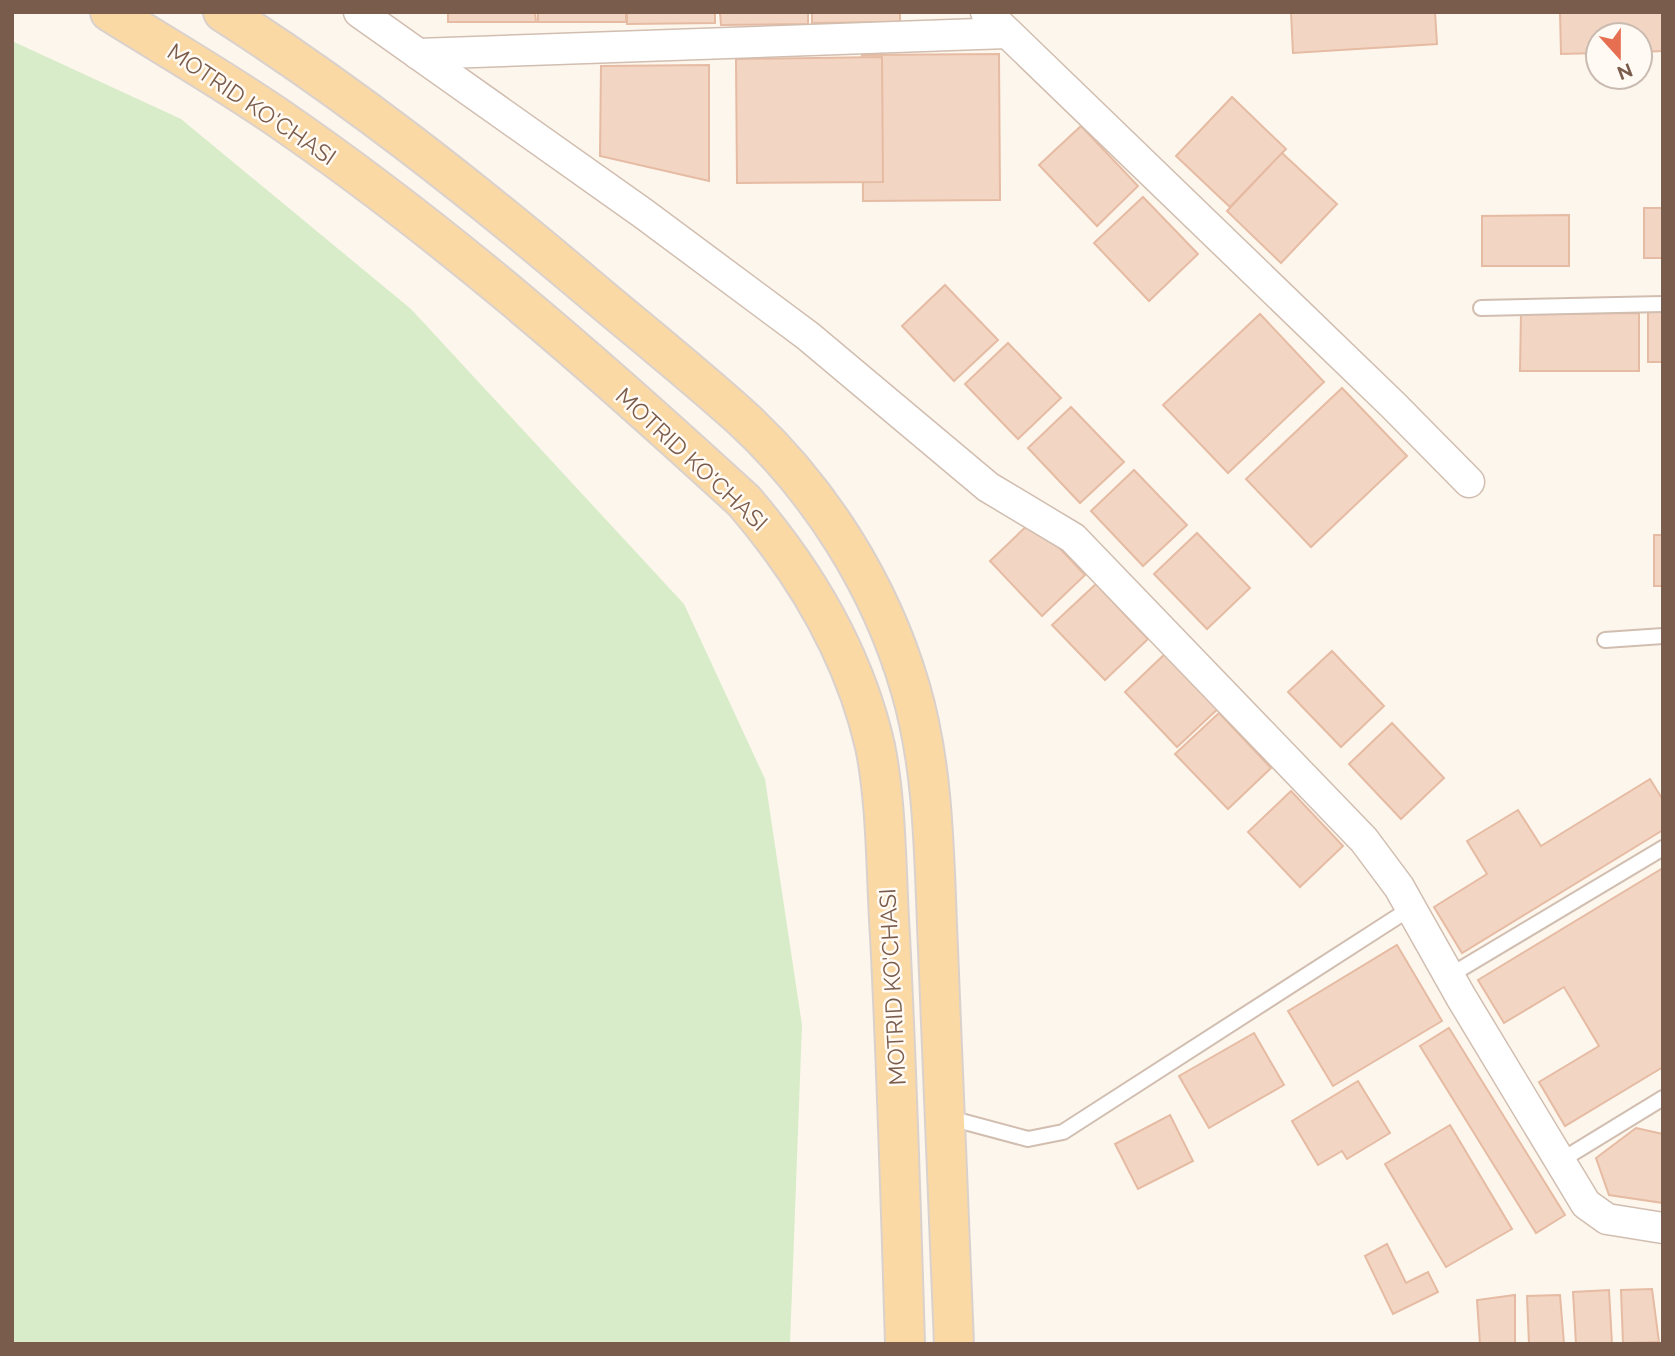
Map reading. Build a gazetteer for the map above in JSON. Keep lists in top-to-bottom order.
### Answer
{
  "streets": {
    "main road": ["MOTRID KO'CHASI"]
  },
  "north": "bottom"
}
